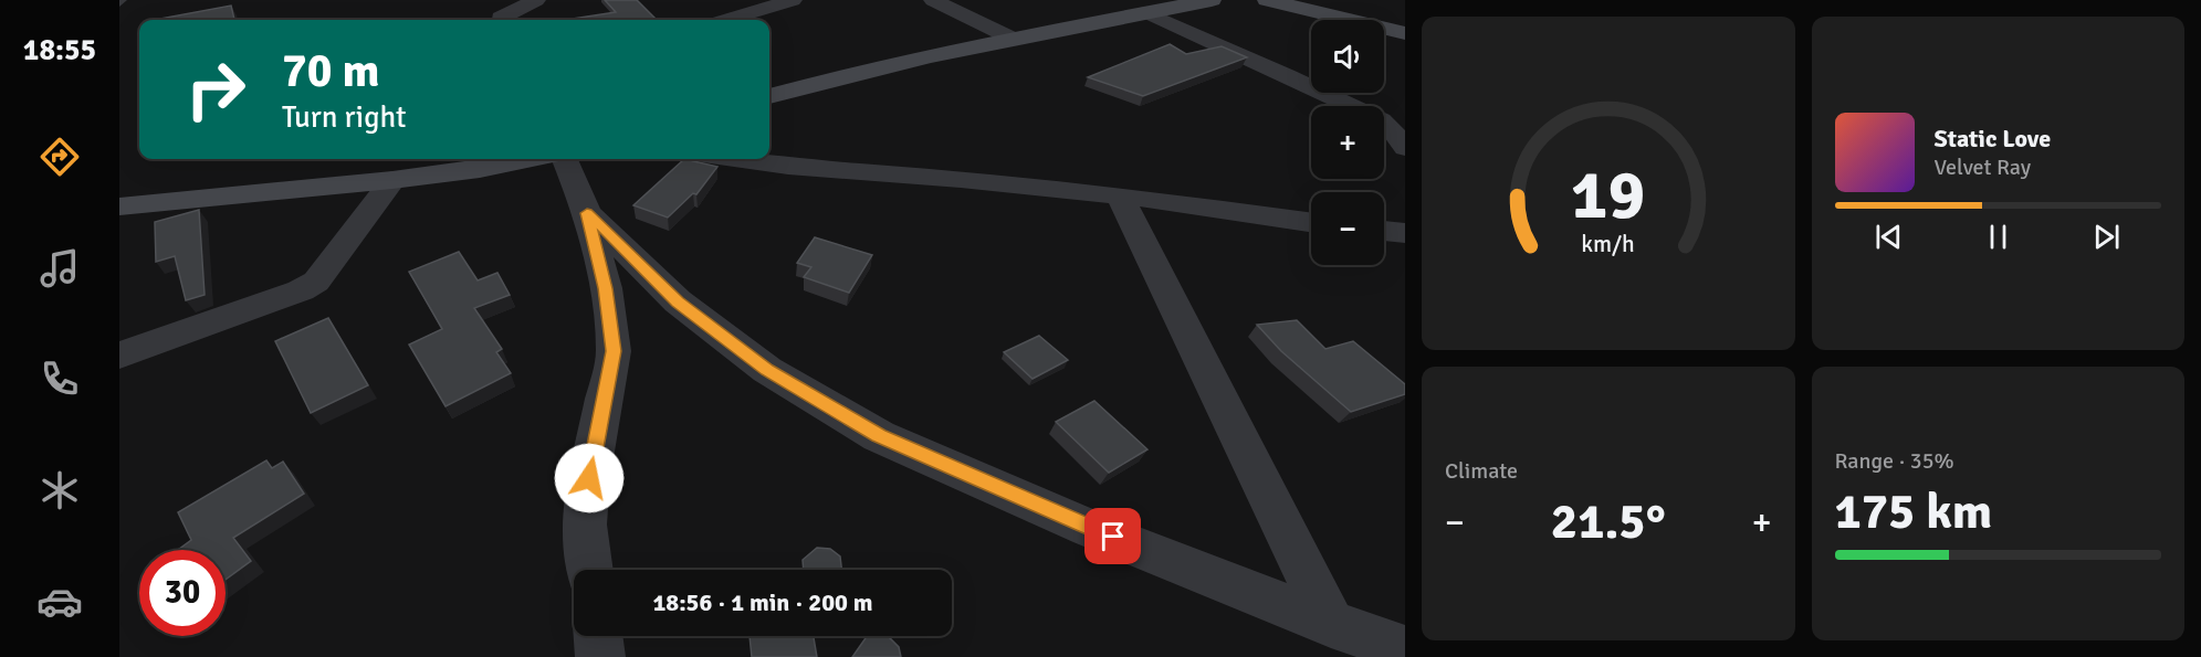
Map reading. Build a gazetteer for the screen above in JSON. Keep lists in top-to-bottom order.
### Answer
{
  "page": {
    "tabs": "18:55",
    "map_buttons": ["+", "−"],
    "turn": ["70 m", "Turn right"],
    "song": ["Static Love", "Velvet Ray"],
    "tile": [
      "Climate",
      ["Range · 35%", "175 km"]
    ],
    "heat": ["−", "21.5°", "+"],
    "limit": "30",
    "trip": "18:56 · 1 min · 200 m",
    "gauge": ["19", "km/h"]
  }
}
